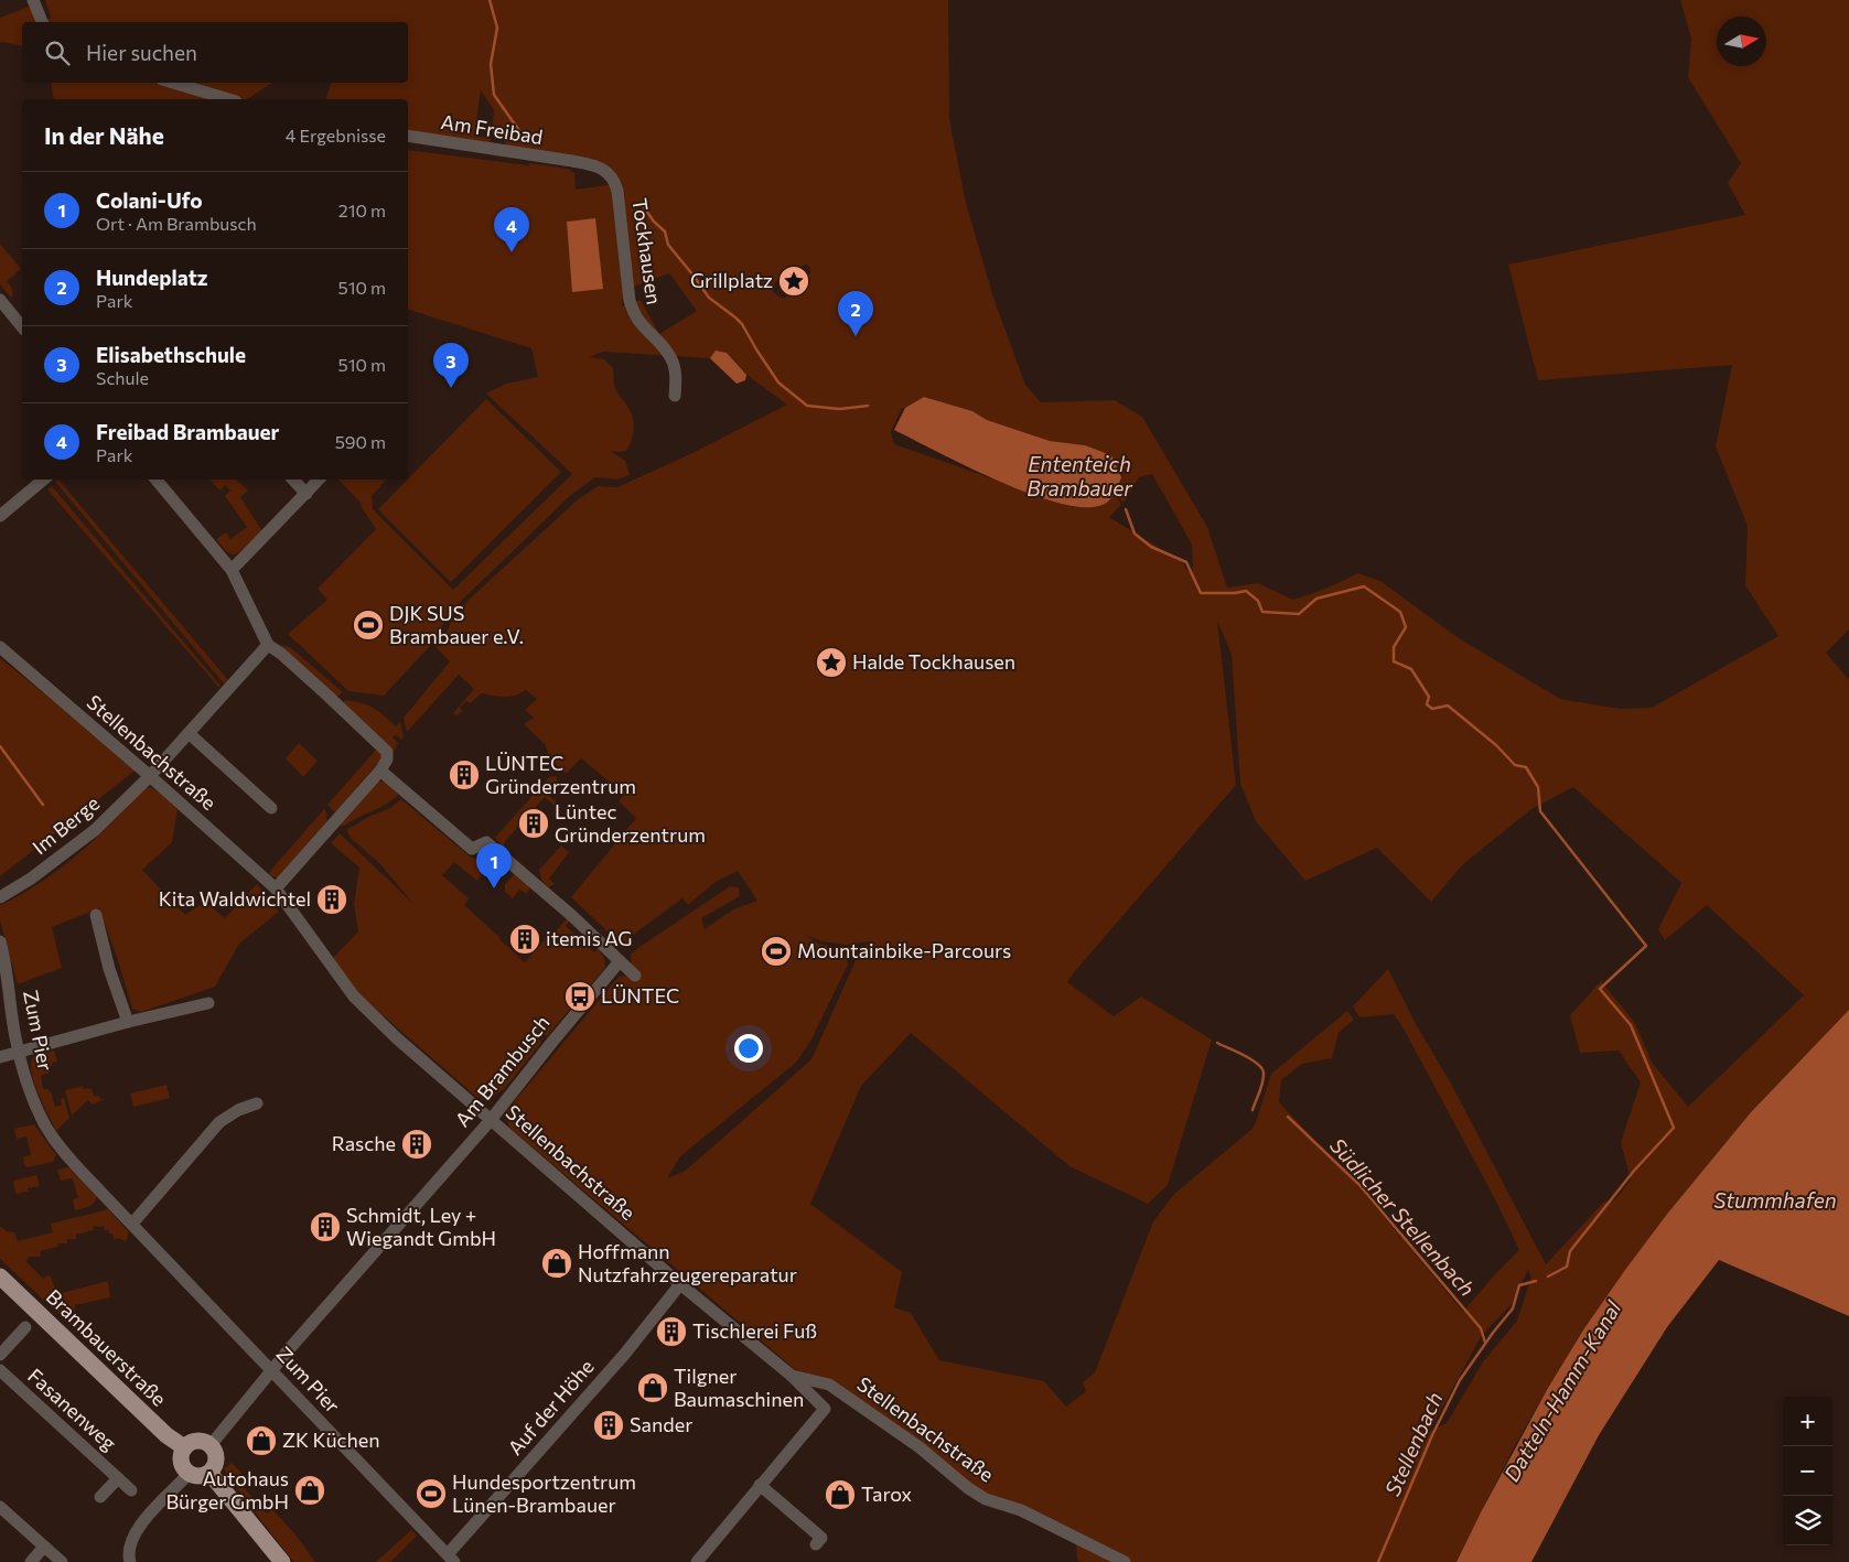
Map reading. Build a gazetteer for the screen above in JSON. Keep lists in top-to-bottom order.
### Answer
{
  "streets": {
    "main road": ["Brambauerstraße"],
    "street": [
      "Am Freibad",
      "Tockhausen",
      "Stellenbachstraße",
      "Im Berge",
      "Zum Pier",
      "Am Brambusch",
      "Auf der Höhe",
      "Fasanenweg"
    ]
  },
  "crossings": [
    ["Am Freibad", "Tockhausen"],
    ["Stellenbachstraße", "Im Berge"],
    ["Stellenbachstraße", "Am Brambusch"],
    ["Stellenbachstraße", "Auf der Höhe"],
    ["Zum Pier", "Am Brambusch"],
    ["Zum Pier", "Auf der Höhe"],
    ["Am Brambusch", "Brambauerstraße"]
  ],
  "water": [
    "Ententeich Brambauer",
    "Stummhafen",
    "Südlicher Stellenbach",
    "Datteln-Hamm-Kanal",
    "Stellenbach"
  ],
  "places": {
    "place": ["Grillplatz", "Halde Tockhausen"],
    "sports": ["DJK SUS Brambauer e.V.", "Mountainbike-Parcours", "Hundesportzentrum Lünen-Brambauer"],
    "building": [
      "LÜNTEC Gründerzentrum",
      "Lüntec Gründerzentrum",
      "Kita Waldwichtel",
      "itemis AG",
      "Rasche",
      "Schmidt, Ley + Wiegandt GmbH",
      "Tischlerei Fuß",
      "Sander"
    ],
    "bus stop": ["LÜNTEC"],
    "shop": [
      "Hoffmann Nutzfahrzeugereparatur",
      "Tilgner Baumaschinen",
      "ZK Küchen",
      "Autohaus Bürger GmbH",
      "Tarox"
    ]
  },
  "north": "right",
  "page": {
    "search": "Hier suchen",
    "heading": ["In der Nähe", "4 Ergebnisse"],
    "list": [
      {
        "mark": "1",
        "name": "Colani-Ufo",
        "note": "Ort · Am Brambusch",
        "value": "210 m"
      },
      {
        "mark": "2",
        "name": "Hundeplatz",
        "note": "Park",
        "value": "510 m"
      },
      {
        "mark": "3",
        "name": "Elisabethschule",
        "note": "Schule",
        "value": "510 m"
      },
      {
        "mark": "4",
        "name": "Freibad Brambauer",
        "note": "Park",
        "value": "590 m"
      }
    ],
    "pins": [
      "4",
      "2",
      "3",
      "1"
    ],
    "map_buttons": ["+", "−"]
  }
}
